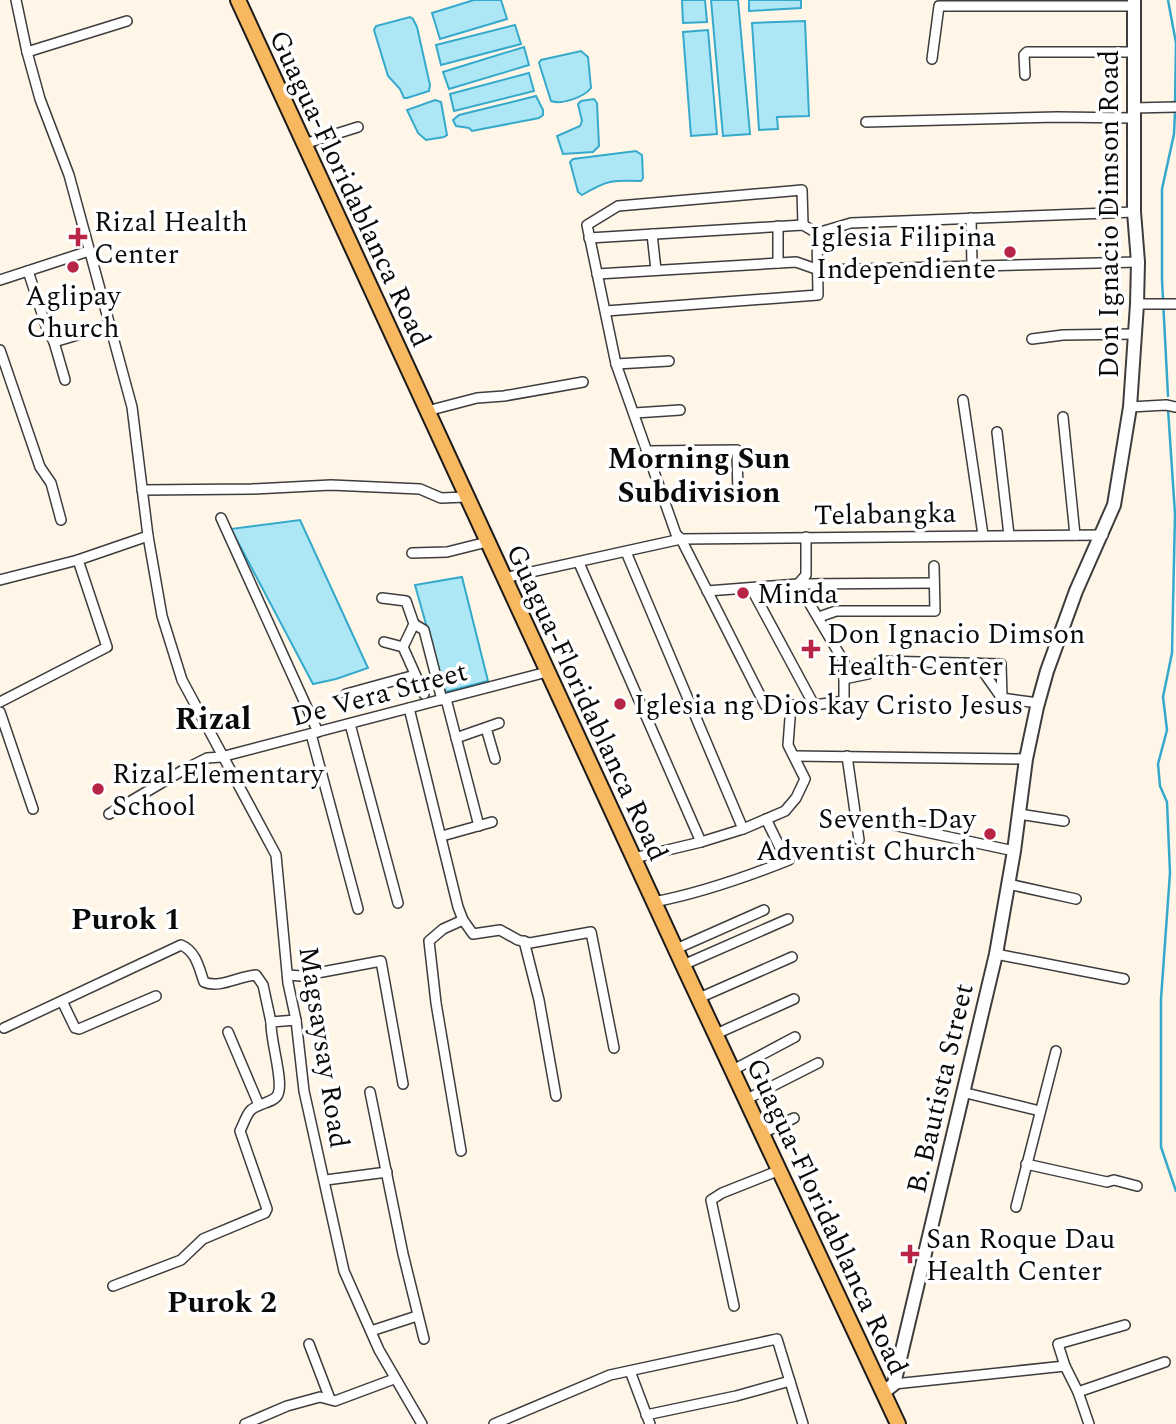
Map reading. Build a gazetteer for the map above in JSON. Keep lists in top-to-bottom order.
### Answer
{
  "streets": {
    "main road": ["Guagua-Floridablanca Road"],
    "street": [
      "Don Ignacio Dimson Road",
      "Telabangka",
      "De Vera Street",
      "Magsaysay Road",
      "B. Bautista Street"
    ]
  },
  "crossings": [
    ["Guagua-Floridablanca Road", "Telabangka"],
    ["Guagua-Floridablanca Road", "De Vera Street"],
    ["Guagua-Floridablanca Road", "B. Bautista Street"],
    ["Don Ignacio Dimson Road", "Telabangka"],
    ["Don Ignacio Dimson Road", "B. Bautista Street"],
    ["De Vera Street", "Magsaysay Road"]
  ],
  "districts": [
    "Morning Sun Subdivision",
    "Rizal",
    "Purok 1",
    "Purok 2"
  ],
  "places": {
    "health": ["Rizal Health Center", "Don Ignacio Dimson Health Center", "San Roque Dau Health Center"],
    "other": [
      "Iglesia Filipina Independiente",
      "Aglipay Church",
      "Minda",
      "Iglesia ng Dios kay Cristo Jesus",
      "Rizal Elementary School",
      "Seventh-Day Adventist Church"
    ]
  }
}
